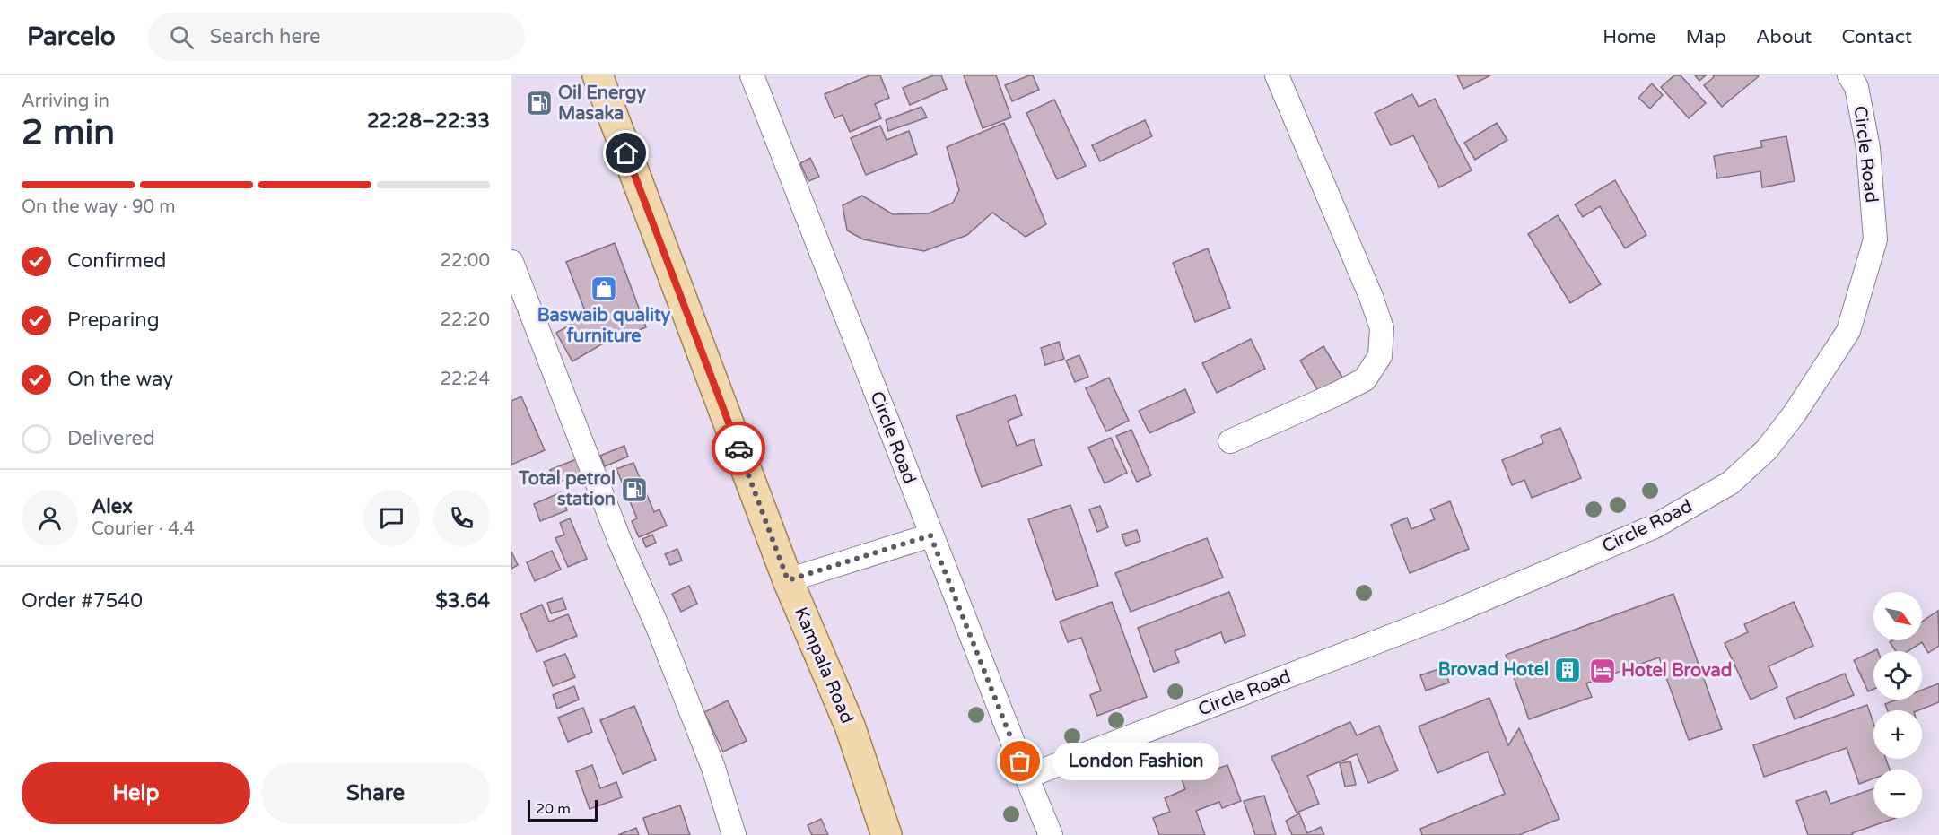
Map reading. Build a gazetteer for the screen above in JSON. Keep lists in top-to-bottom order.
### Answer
{
  "streets": {
    "main road": ["Kampala Road"],
    "street": ["Circle Road"]
  },
  "places": {
    "fuel station": ["Oil Energy Masaka", "Total petrol station"],
    "shop": ["Baswaib quality furniture"],
    "building": ["Brovad Hotel"],
    "hotel": ["Hotel Brovad"],
    "other": ["London Fashion"]
  },
  "scale_bar": "20 m",
  "north": "bottom right",
  "page": {
    "header": "Parcelo",
    "search": "Search here",
    "nav": [
      "Home",
      "Map",
      "About",
      "Contact"
    ],
    "heading": ["2 min", "Arriving in", "22:28–22:33"],
    "panel": [
      "Alex",
      "Courier · 4.4",
      "Order #7540",
      "$3.64"
    ],
    "bar": "On the way · 90 m",
    "list": [
      ["Confirmed", "22:00"],
      ["Preparing", "22:20"],
      ["On the way", "22:24"],
      "Delivered"
    ],
    "map_buttons": ["+", "−"],
    "bubble": "London Fashion",
    "buttons": ["Help", "Share"],
    "scale": "20 m"
  }
}
